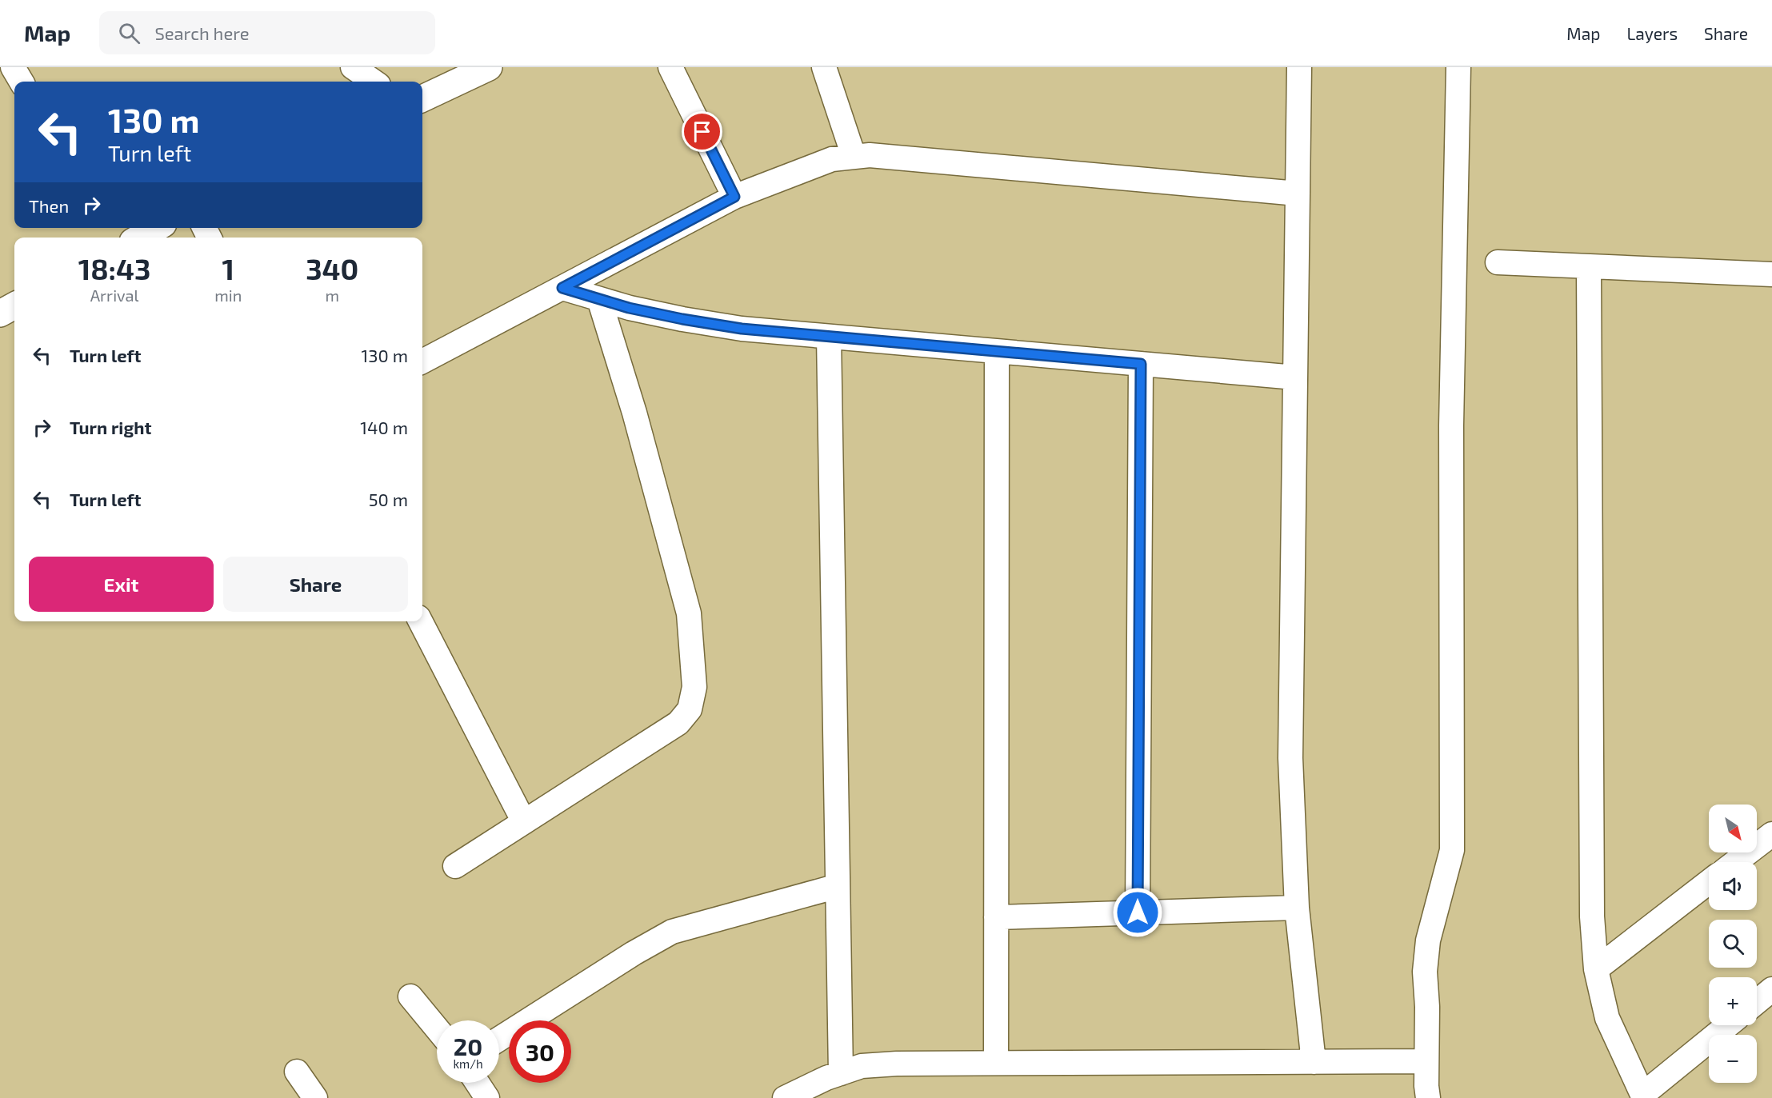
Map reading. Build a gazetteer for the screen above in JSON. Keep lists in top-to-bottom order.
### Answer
{
  "north": "bottom right",
  "page": {
    "header": "Map",
    "search": "Search here",
    "nav": ["Map", "Layers", "Share"],
    "turn": ["130 m", "Turn left"],
    "then": "Then",
    "eta": [
      "18:43",
      "Arrival",
      "1",
      "min",
      "340",
      "m"
    ],
    "list": [
      {
        "name": "Turn left",
        "value": "130 m"
      },
      {
        "name": "Turn right",
        "value": "140 m"
      },
      {
        "name": "Turn left",
        "value": "50 m"
      }
    ],
    "buttons": ["Exit", "Share"],
    "map_buttons": ["+", "−"],
    "speed": "20 km/h",
    "limit": "30"
  }
}
